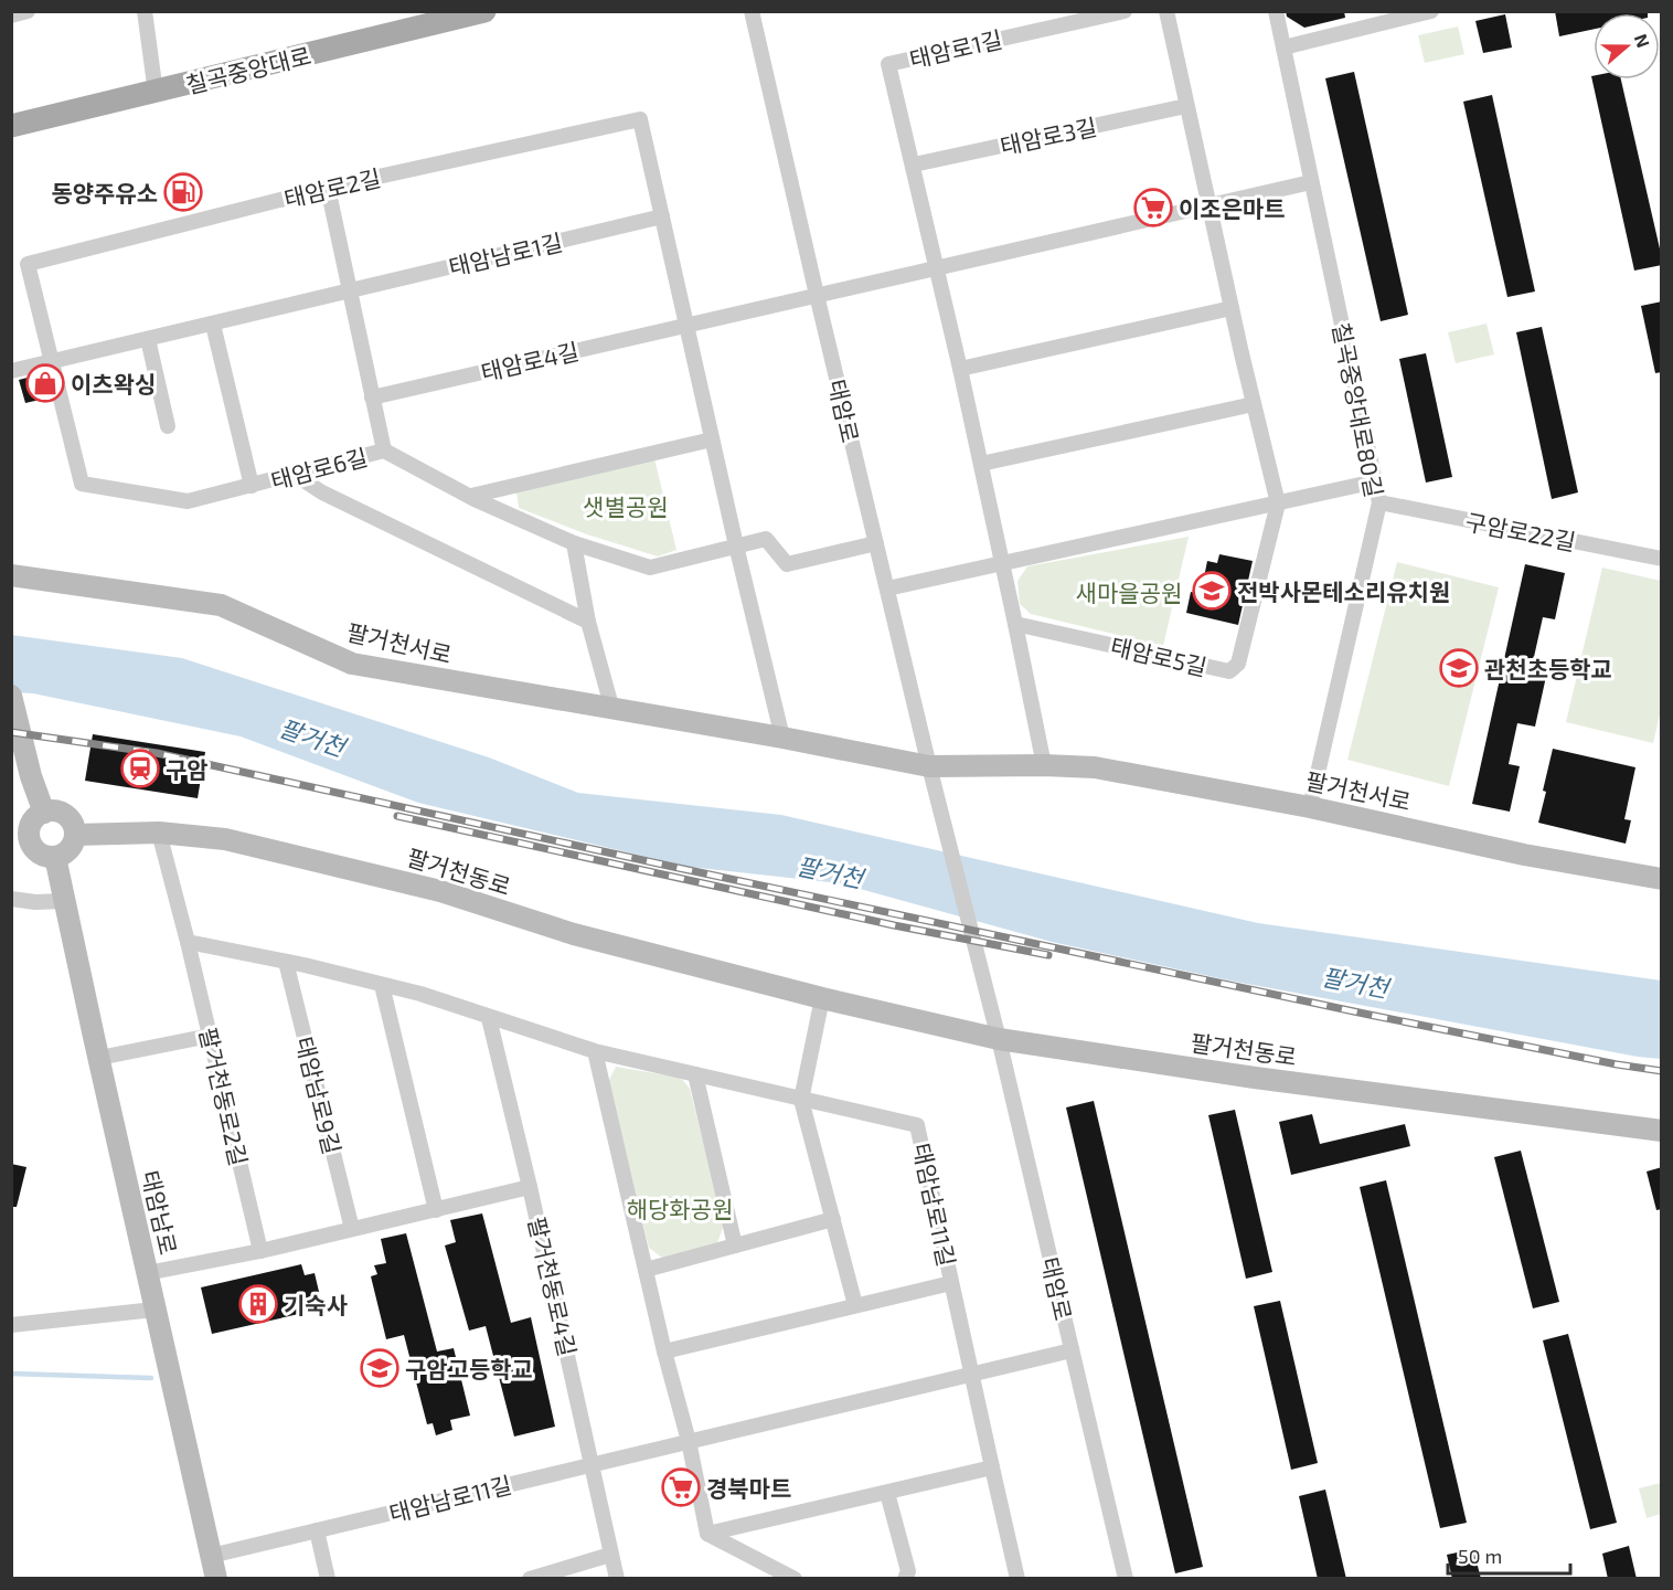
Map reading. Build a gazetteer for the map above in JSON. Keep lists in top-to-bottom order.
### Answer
{
  "streets": {
    "main road": [
      "칠곡중앙대로",
      "팔거천서로",
      "팔거천동로",
      "태암남로"
    ],
    "street": [
      "태암로1길",
      "태암로3길",
      "태암로2길",
      "태암남로1길",
      "태암로4길",
      "칠곡중앙대로80길",
      "태암로",
      "태암로6길",
      "구암로22길",
      "태암로5길",
      "태암남로9길",
      "팔거천동로2길",
      "태암남로11길",
      "팔거천동로4길"
    ]
  },
  "crossings": [
    ["태암로1길", "태암로3길"],
    ["태암로2길", "태암남로1길"],
    ["태암로2길", "태암로6길"],
    ["태암남로1길", "태암로6길"],
    ["태암로4길", "태암로"],
    ["칠곡중앙대로80길", "구암로22길"],
    ["칠곡중앙대로80길", "팔거천서로"],
    ["태암로", "태암로6길"],
    ["태암로", "팔거천서로"],
    ["태암로", "팔거천동로"],
    ["태암로", "태암남로11길"],
    ["팔거천동로", "팔거천동로2길"],
    ["팔거천동로", "태암남로"],
    ["태암남로11길", "태암남로"],
    ["태암남로11길", "팔거천동로4길"]
  ],
  "water": ["팔거천"],
  "parks": ["샛별공원", "새마을공원", "해당화공원"],
  "places": {
    "fuel station": ["동양주유소"],
    "supermarket": ["이조은마트", "경북마트"],
    "shop": ["이츠왁싱"],
    "school or university": ["전박사몬테소리유치원", "관천초등학교", "구암고등학교"],
    "station": ["구암"],
    "building": ["기숙사"]
  },
  "scale_bar": "50 m",
  "north": "right"
}
